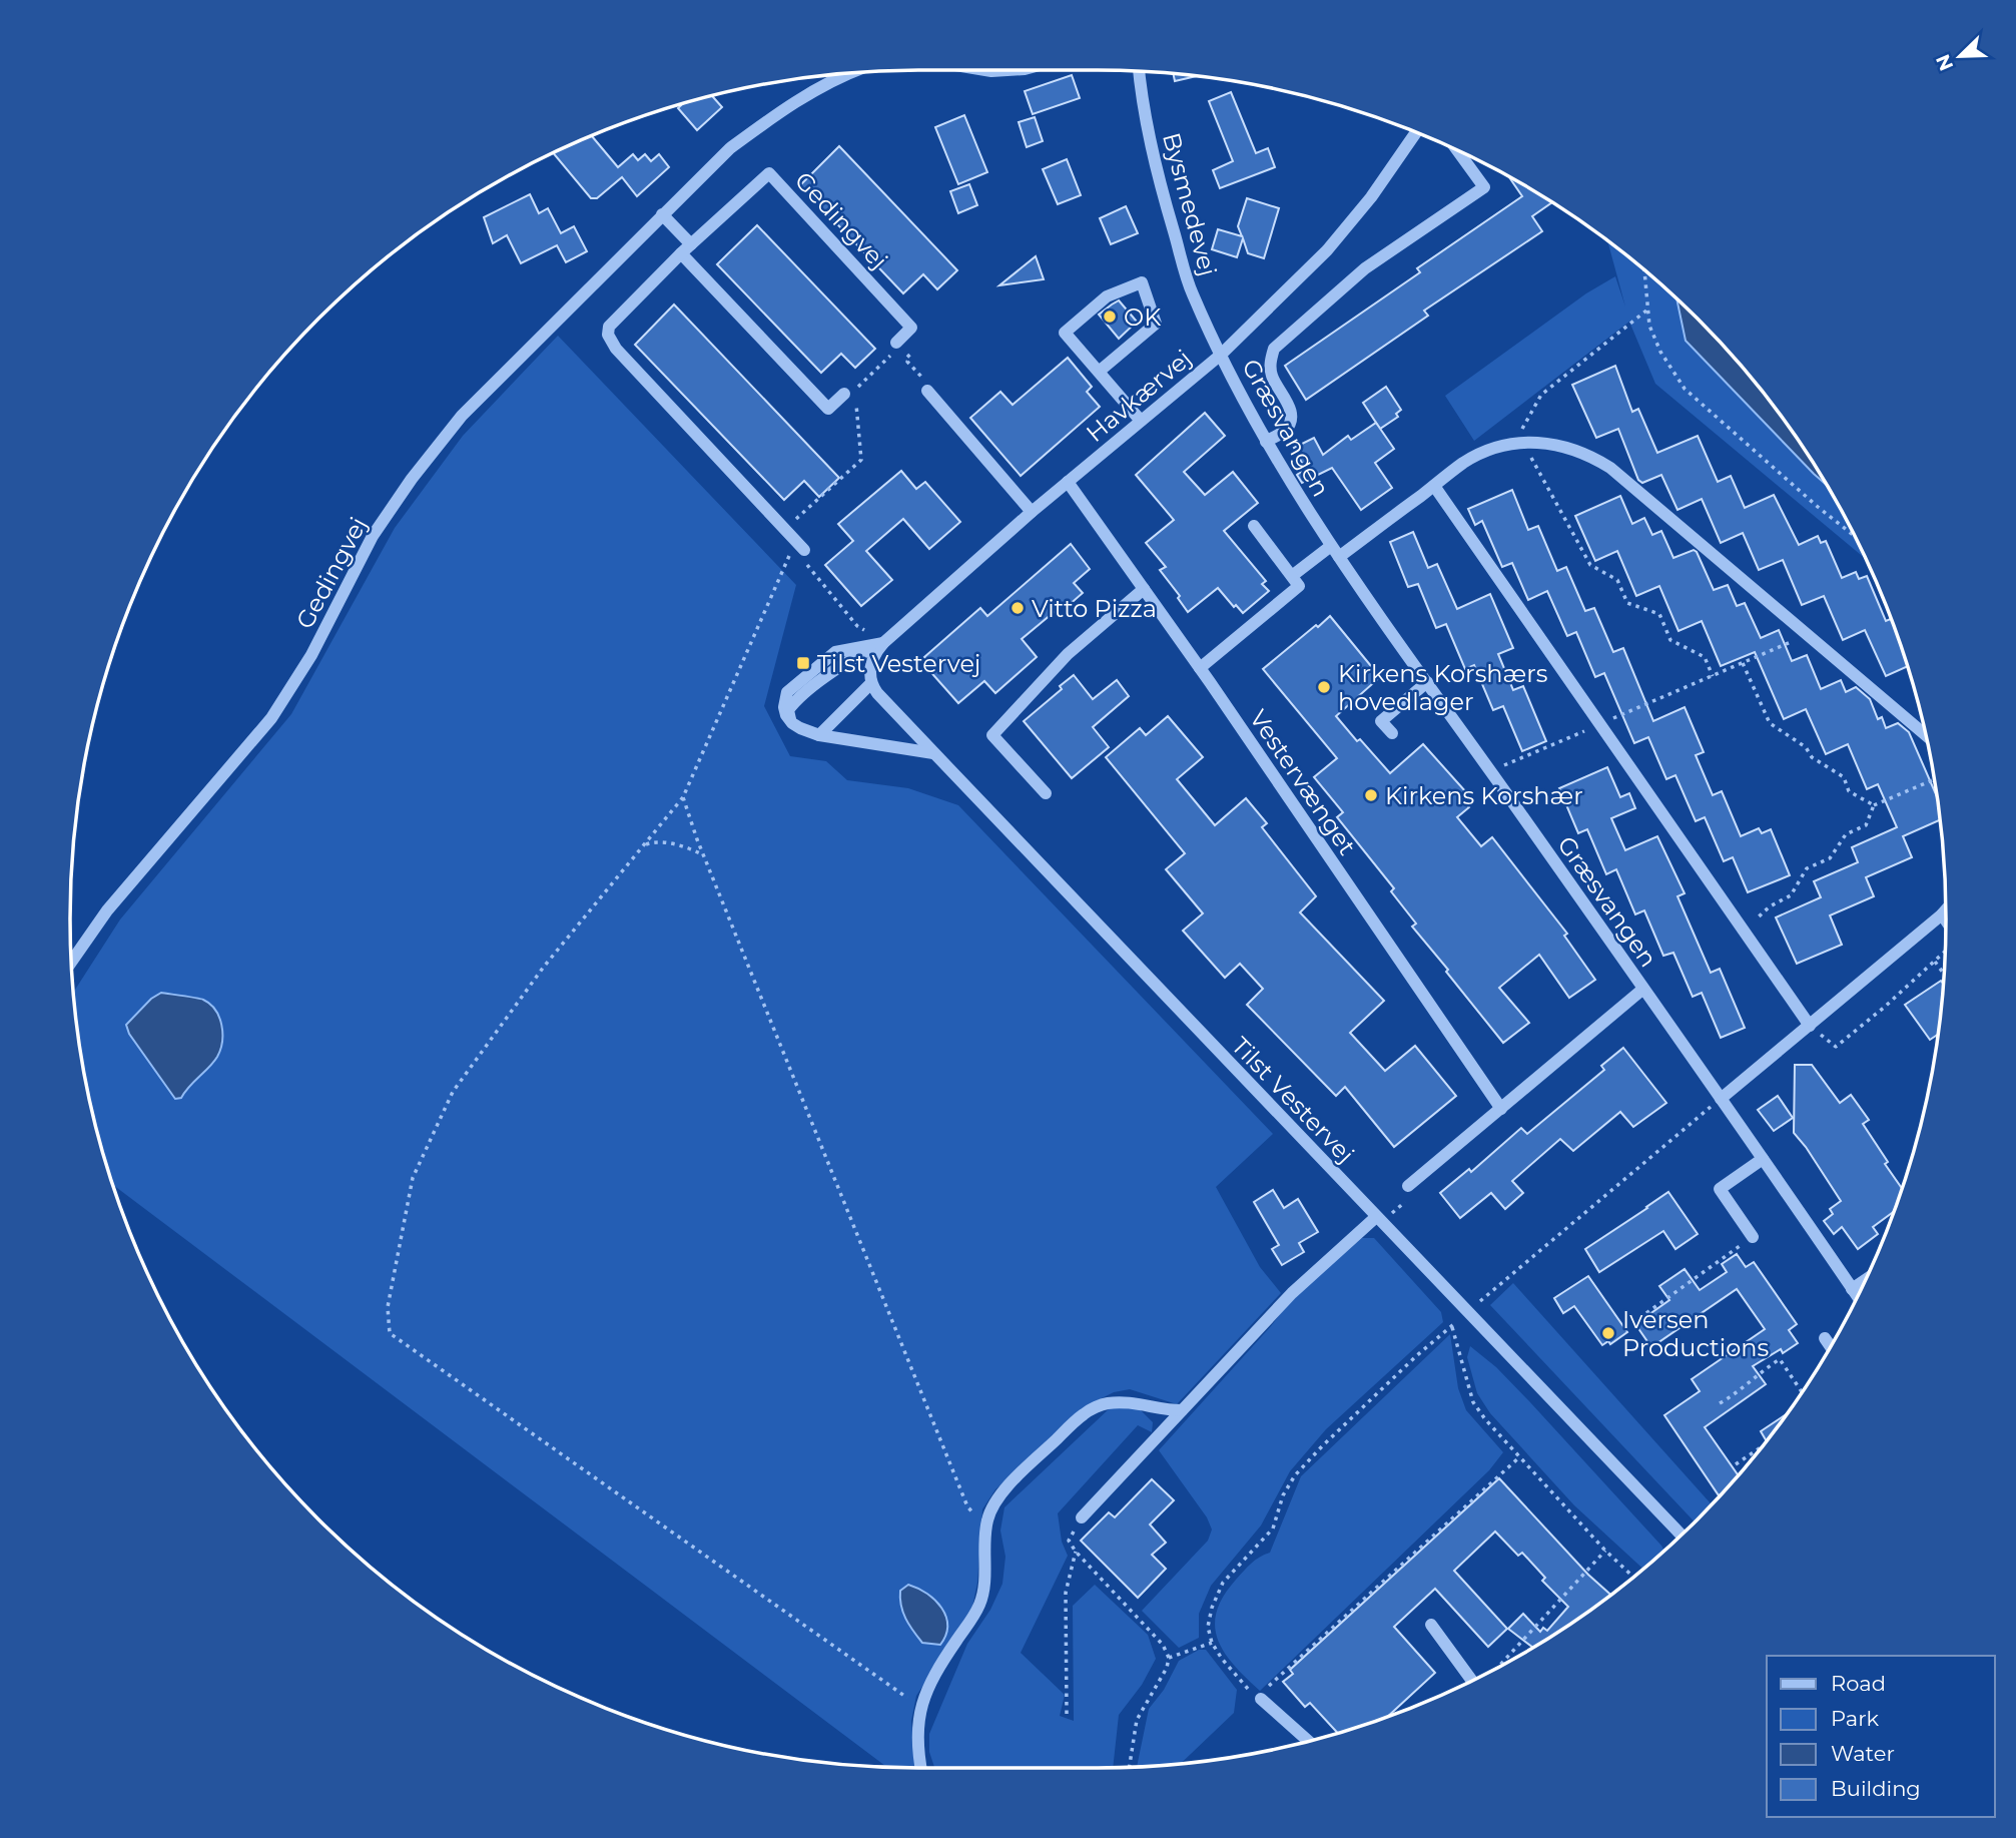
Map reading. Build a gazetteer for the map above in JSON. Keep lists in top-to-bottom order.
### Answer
{
  "streets": {
    "street": [
      "Bysmedevej",
      "Gedingvej",
      "Havkærvej",
      "Græsvangen",
      "Vestervænget",
      "Tilst Vestervej"
    ]
  },
  "crossings": [
    ["Bysmedevej", "Havkærvej"],
    ["Bysmedevej", "Græsvangen"],
    ["Havkærvej", "Græsvangen"],
    ["Havkærvej", "Vestervænget"],
    ["Havkærvej", "Tilst Vestervej"]
  ],
  "places": {
    "other": [
      "OK",
      "Vitto Pizza",
      "Kirkens Korshærs hovedlager",
      "Kirkens Korshær",
      "Iversen Productions"
    ],
    "transit": ["Tilst Vestervej"]
  },
  "legend": [
    "Road",
    "Park",
    "Water",
    "Building"
  ],
  "north": "bottom left"
}
